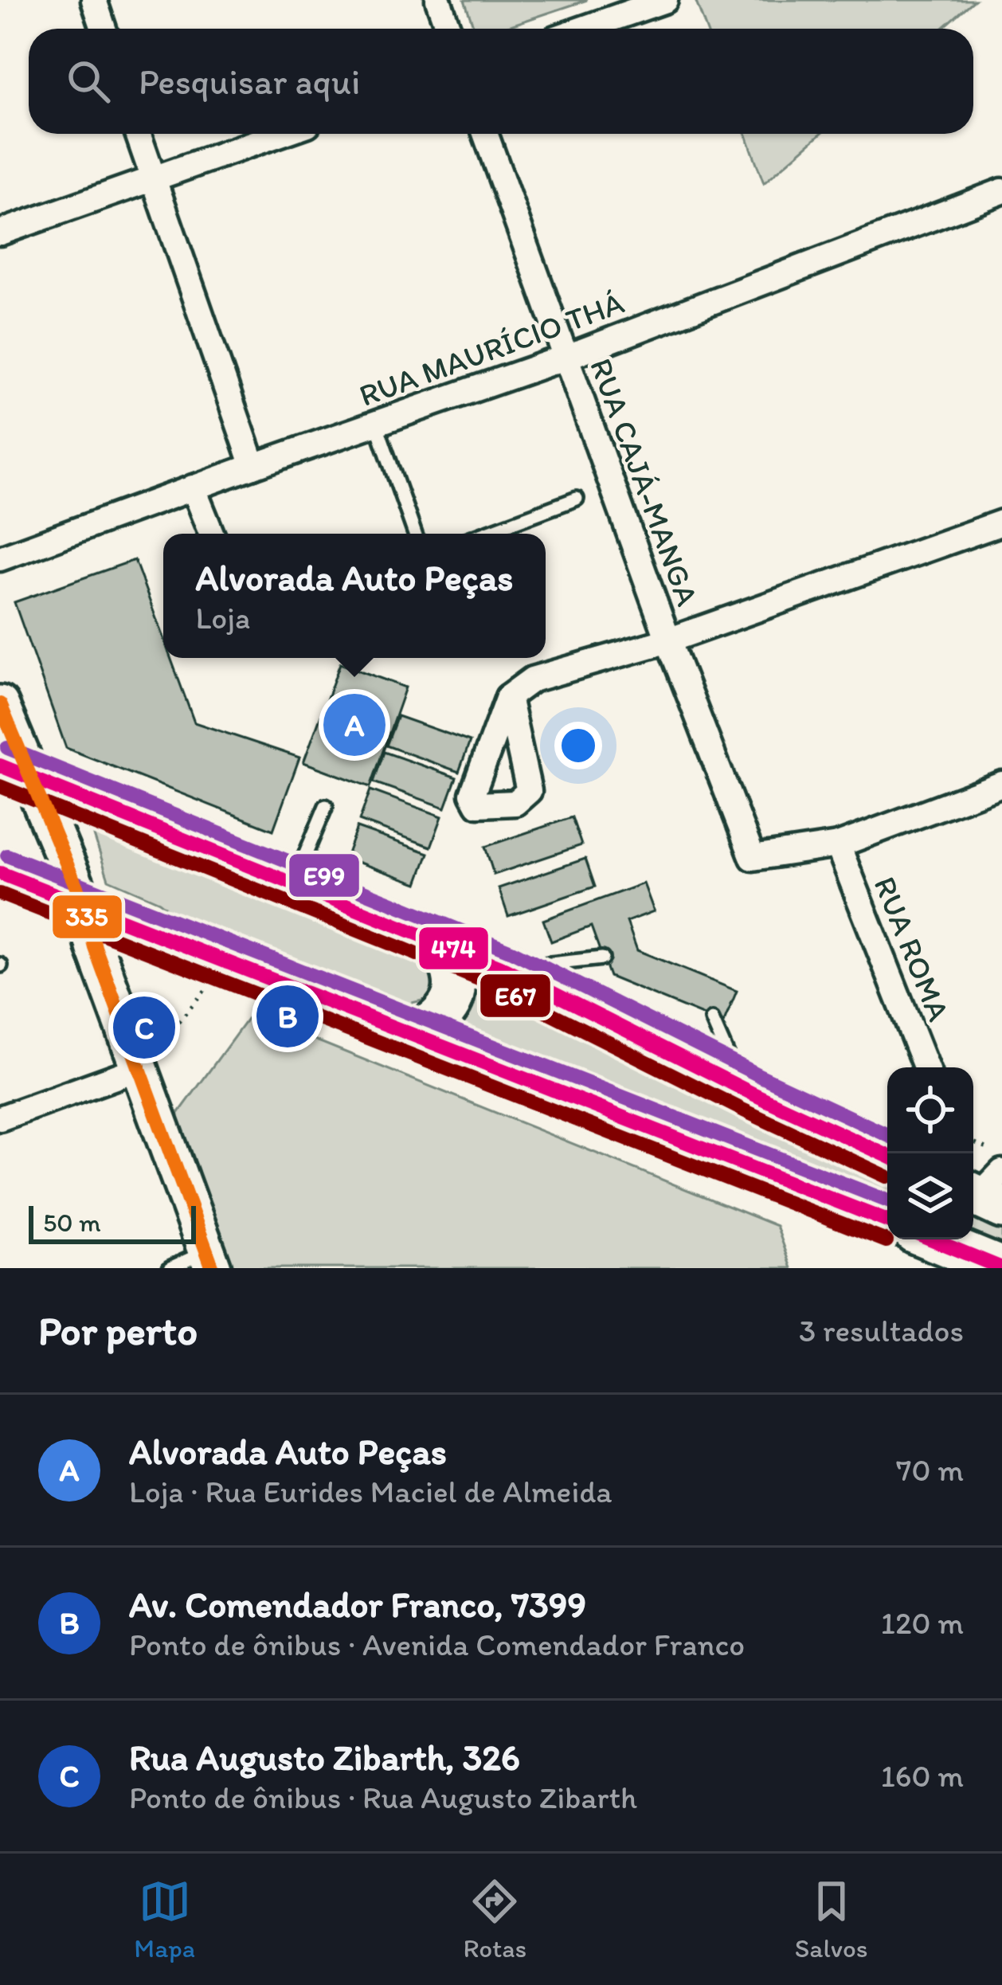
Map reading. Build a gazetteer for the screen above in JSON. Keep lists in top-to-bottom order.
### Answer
{
  "streets": {
    "street": ["RUA MAURÍCIO THÁ", "RUA CAJÁ-MANGA", "RUA ROMA"]
  },
  "crossings": [
    ["RUA MAURÍCIO THÁ", "RUA CAJÁ-MANGA"],
    ["RUA CAJÁ-MANGA", "RUA ROMA"]
  ],
  "lines": [
    "transit line 335",
    "transit line E99",
    "transit line 474",
    "transit line E67"
  ],
  "scale_bar": "50 m",
  "page": {
    "search": "Pesquisar aqui",
    "popup": ["Alvorada Auto Peças", "Loja"],
    "pins": ["A", "B", "C"],
    "scale": "50 m",
    "heading": ["Por perto", "3 resultados"],
    "list": [
      {
        "mark": "A",
        "name": "Alvorada Auto Peças",
        "note": "Loja · Rua Eurides Maciel de Almeida",
        "value": "70 m"
      },
      {
        "mark": "B",
        "name": "Av. Comendador Franco, 7399",
        "note": "Ponto de ônibus · Avenida Comendador Franco",
        "value": "120 m"
      },
      {
        "mark": "C",
        "name": "Rua Augusto Zibarth, 326",
        "note": "Ponto de ônibus · Rua Augusto Zibarth",
        "value": "160 m"
      }
    ],
    "nav": ["Mapa", "Rotas", "Salvos"]
  }
}
